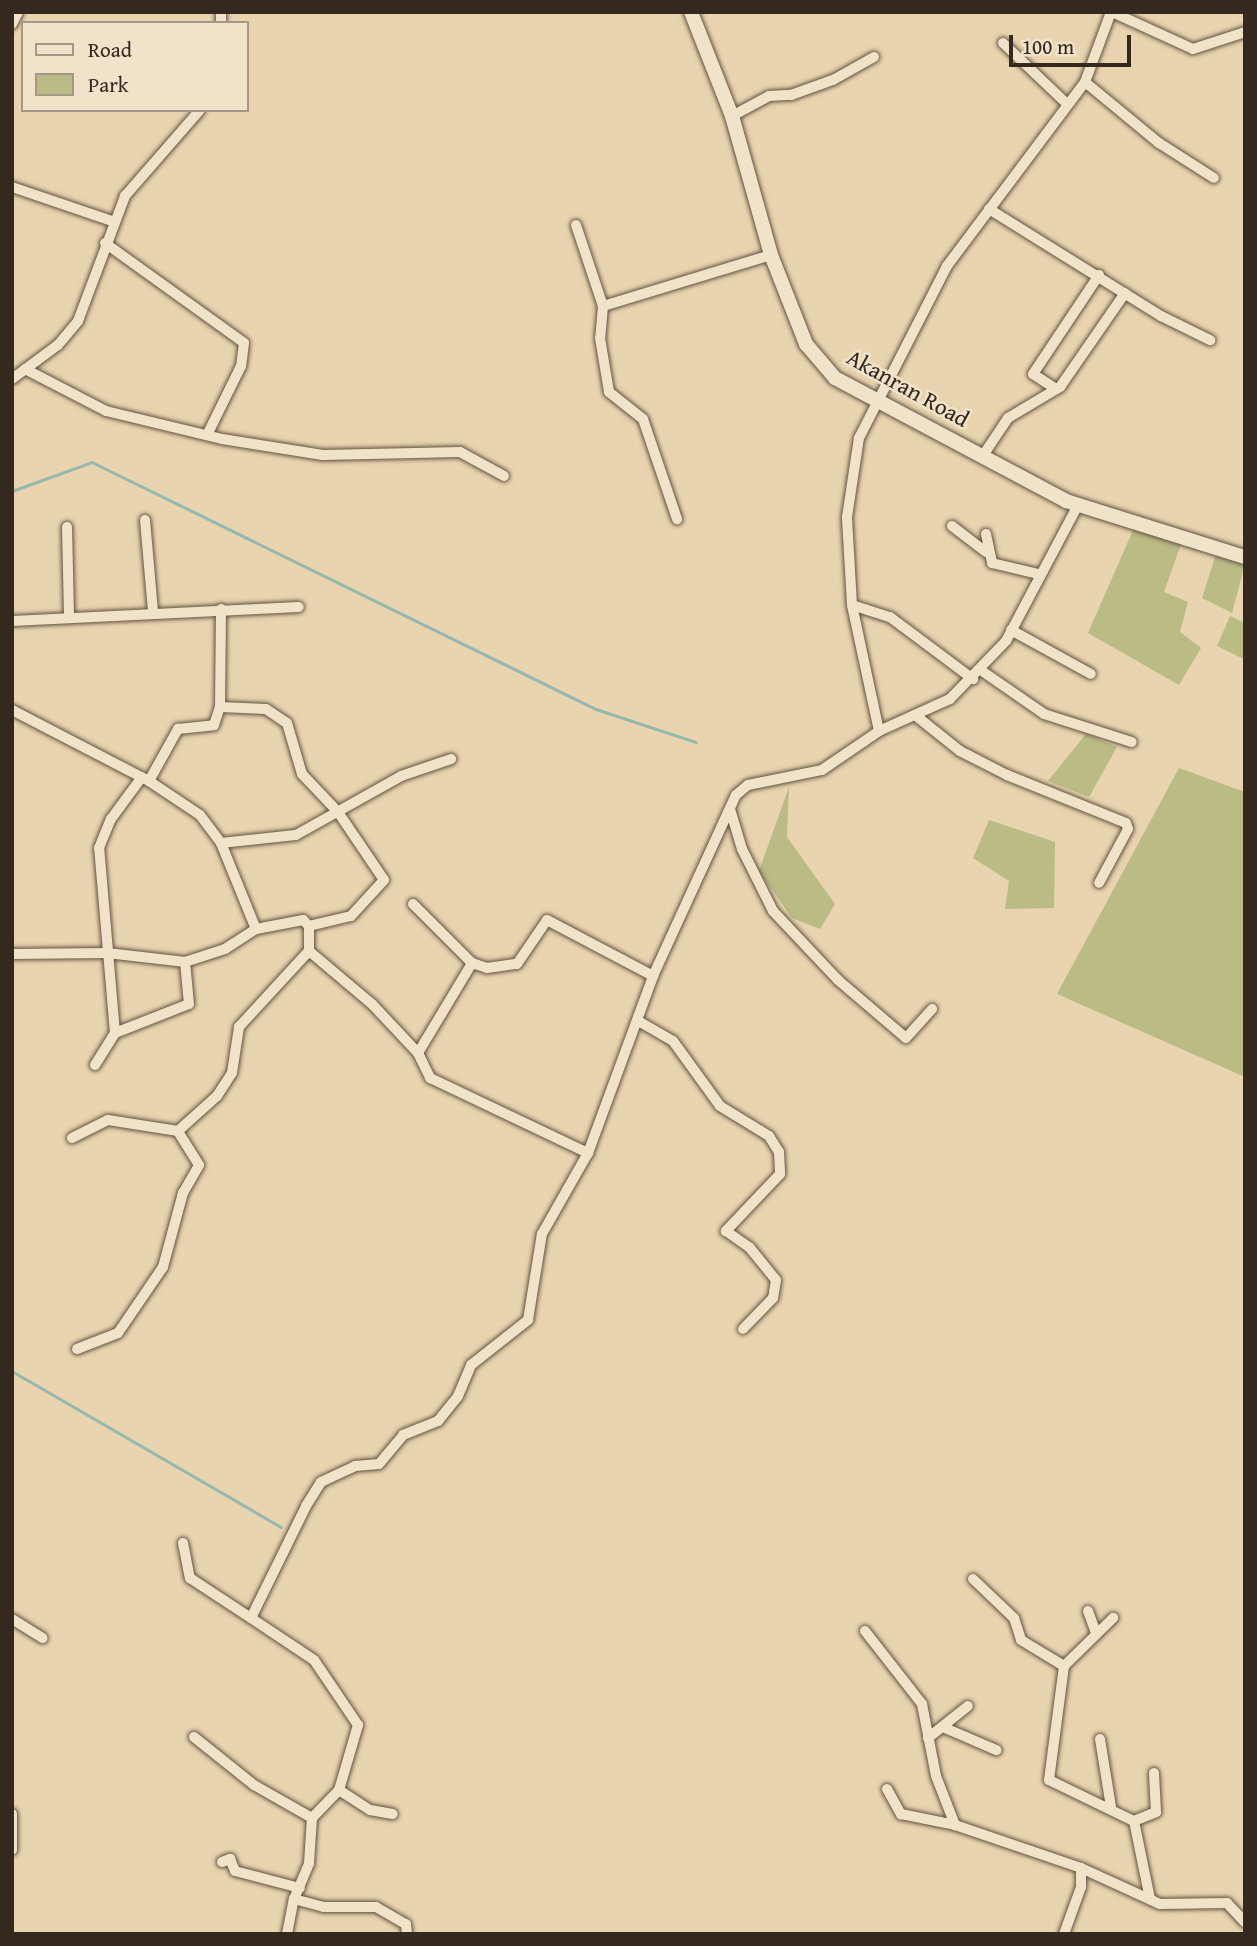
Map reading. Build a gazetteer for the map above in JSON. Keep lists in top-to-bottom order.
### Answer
{
  "streets": {
    "main road": ["Akanran Road"]
  },
  "legend": ["Road", "Park"],
  "scale_bar": "100 m"
}
